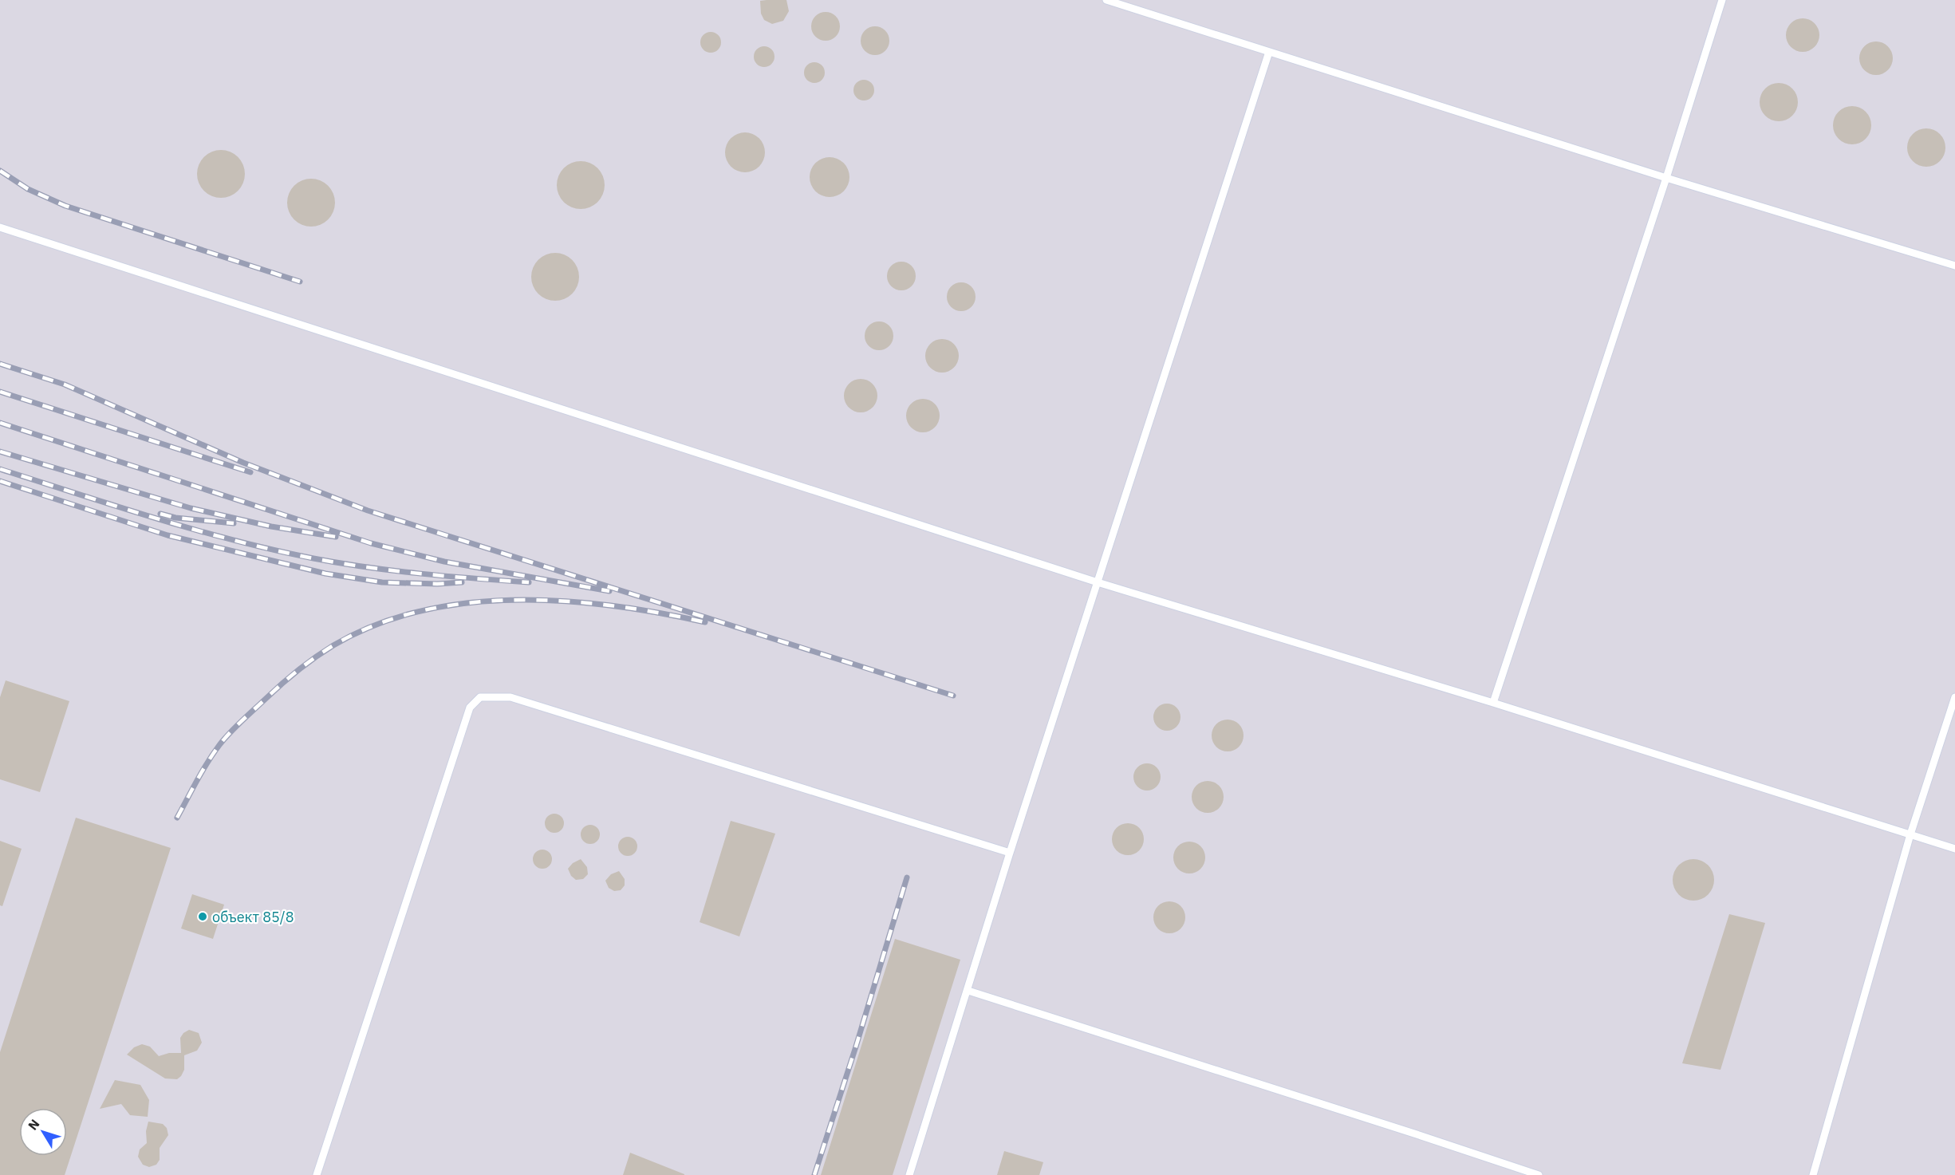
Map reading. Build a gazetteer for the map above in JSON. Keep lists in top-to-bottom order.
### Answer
{
  "places": ["объект 85/8"],
  "north": "top left"
}
